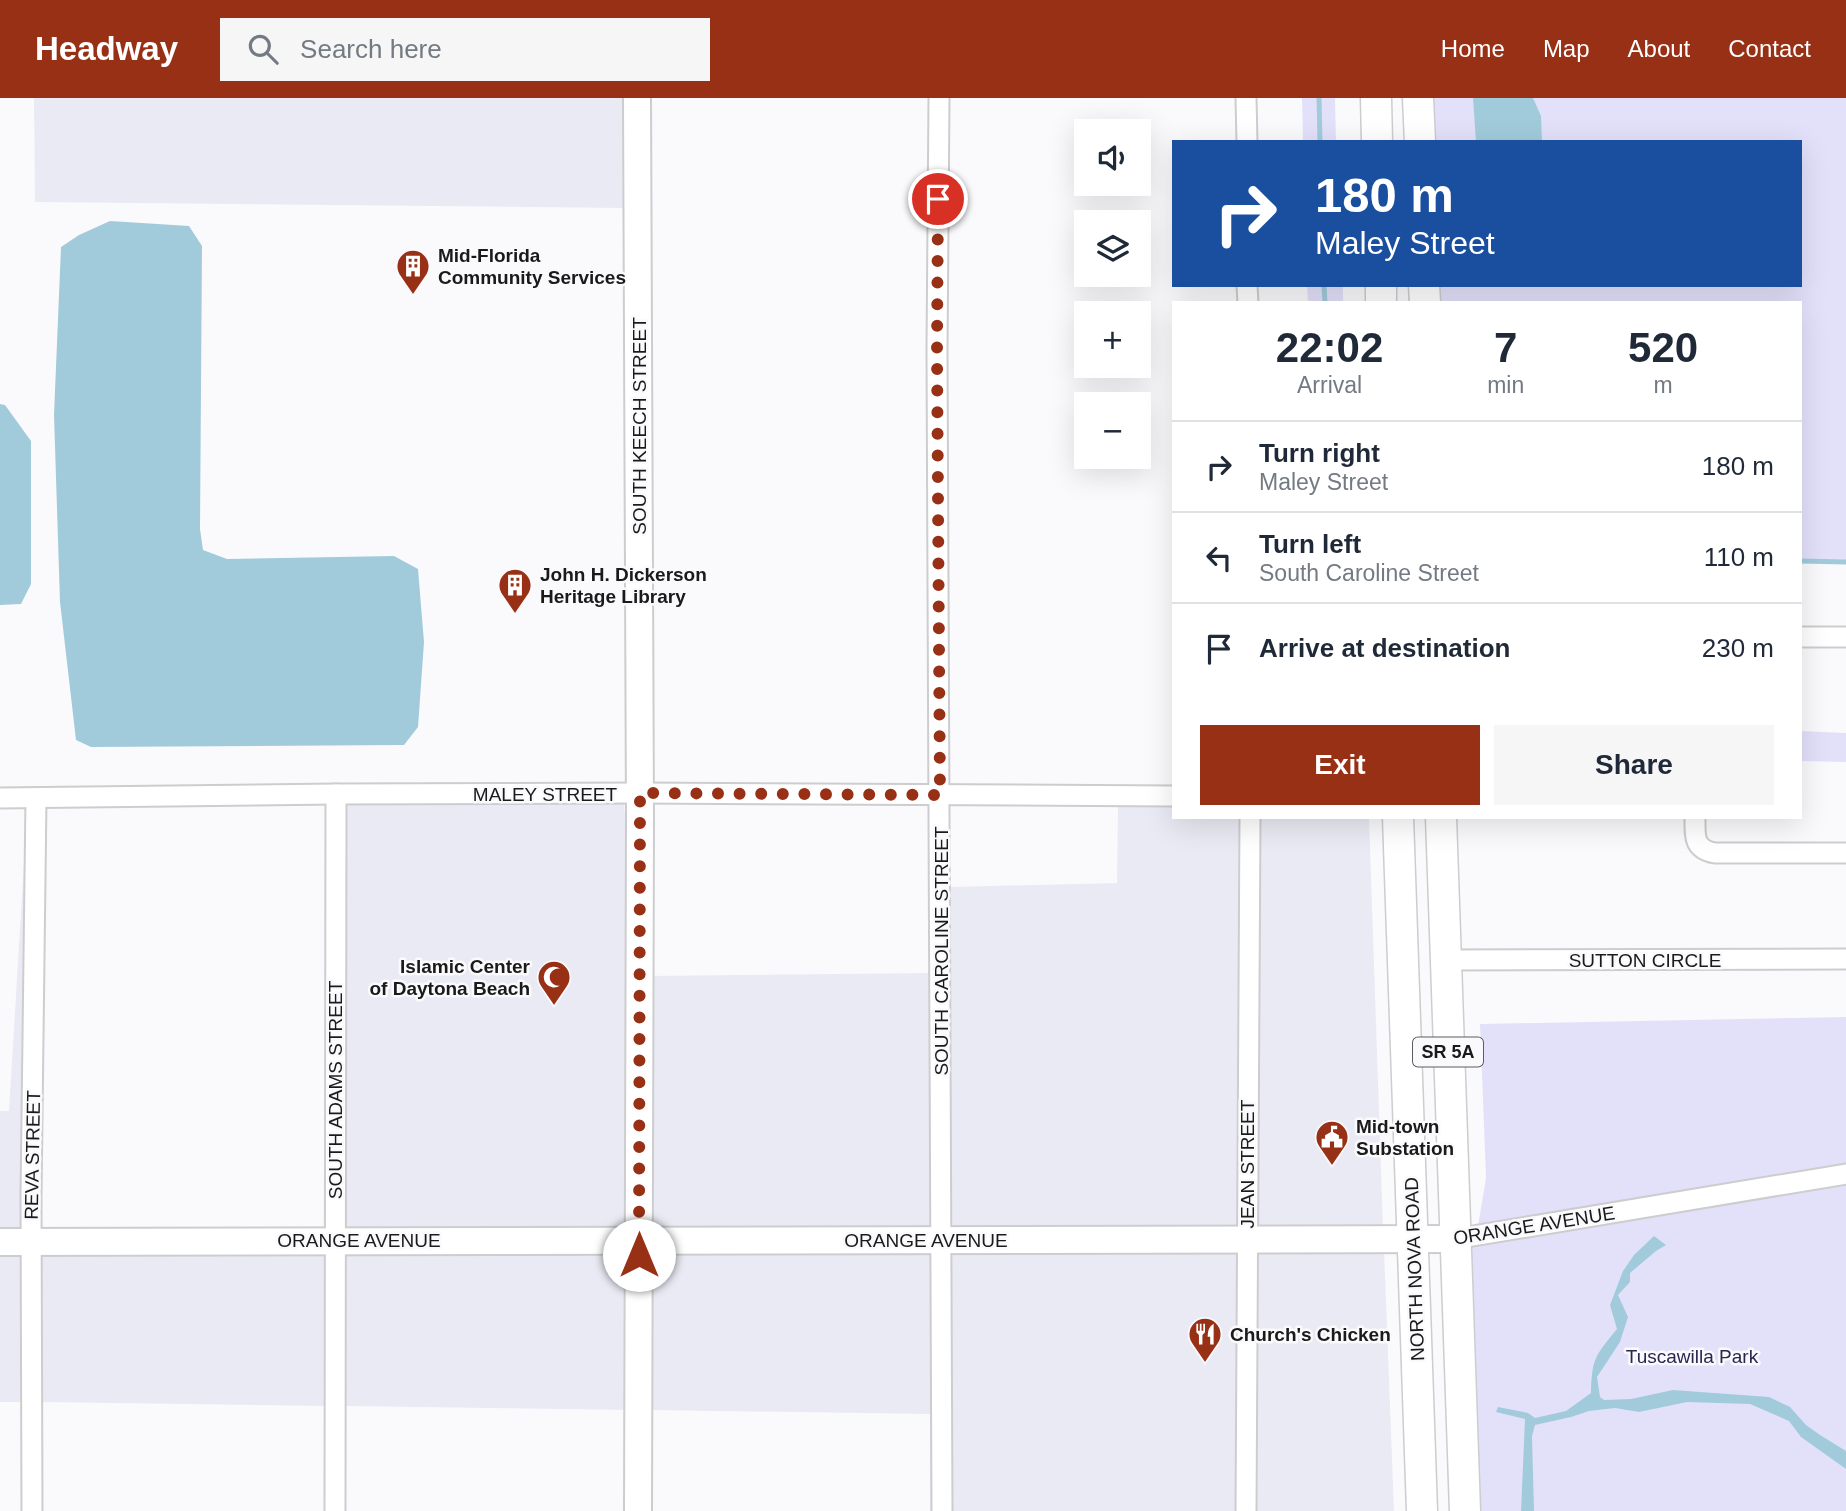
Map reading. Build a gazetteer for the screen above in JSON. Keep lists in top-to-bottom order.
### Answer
{
  "streets": {
    "main road": ["SR 5A", "NORTH NOVA ROAD"],
    "street": [
      "SOUTH KEECH STREET",
      "MALEY STREET",
      "SOUTH CAROLINE STREET",
      "SUTTON CIRCLE",
      "SOUTH ADAMS STREET",
      "REVA STREET",
      "JEAN STREET",
      "ORANGE AVENUE"
    ]
  },
  "crossings": [
    ["SOUTH KEECH STREET", "MALEY STREET"],
    ["SOUTH KEECH STREET", "ORANGE AVENUE"],
    ["MALEY STREET", "SOUTH CAROLINE STREET"],
    ["MALEY STREET", "SOUTH ADAMS STREET"],
    ["MALEY STREET", "REVA STREET"],
    ["SOUTH CAROLINE STREET", "ORANGE AVENUE"],
    ["SUTTON CIRCLE", "SR 5A"],
    ["SR 5A", "ORANGE AVENUE"],
    ["SOUTH ADAMS STREET", "ORANGE AVENUE"],
    ["REVA STREET", "ORANGE AVENUE"],
    ["JEAN STREET", "ORANGE AVENUE"],
    ["ORANGE AVENUE", "NORTH NOVA ROAD"]
  ],
  "parks": ["Tuscawilla Park"],
  "places": {
    "building": ["Mid-Florida Community Services", "John H. Dickerson Heritage Library"],
    "mosque": ["Islamic Center of Daytona Beach"],
    "public building": ["Mid-town Substation"],
    "restaurant": ["Church's Chicken"]
  },
  "page": {
    "header": "Headway",
    "search": "Search here",
    "nav": [
      "Home",
      "Map",
      "About",
      "Contact"
    ],
    "map_buttons": ["+", "−"],
    "turn": ["180 m", "Maley Street"],
    "eta": [
      "22:02",
      "Arrival",
      "7",
      "min",
      "520",
      "m"
    ],
    "list": [
      {
        "name": "Turn right",
        "note": "Maley Street",
        "value": "180 m"
      },
      {
        "name": "Turn left",
        "note": "South Caroline Street",
        "value": "110 m"
      },
      {
        "name": "Arrive at destination",
        "value": "230 m"
      }
    ],
    "buttons": ["Exit", "Share"]
  }
}
